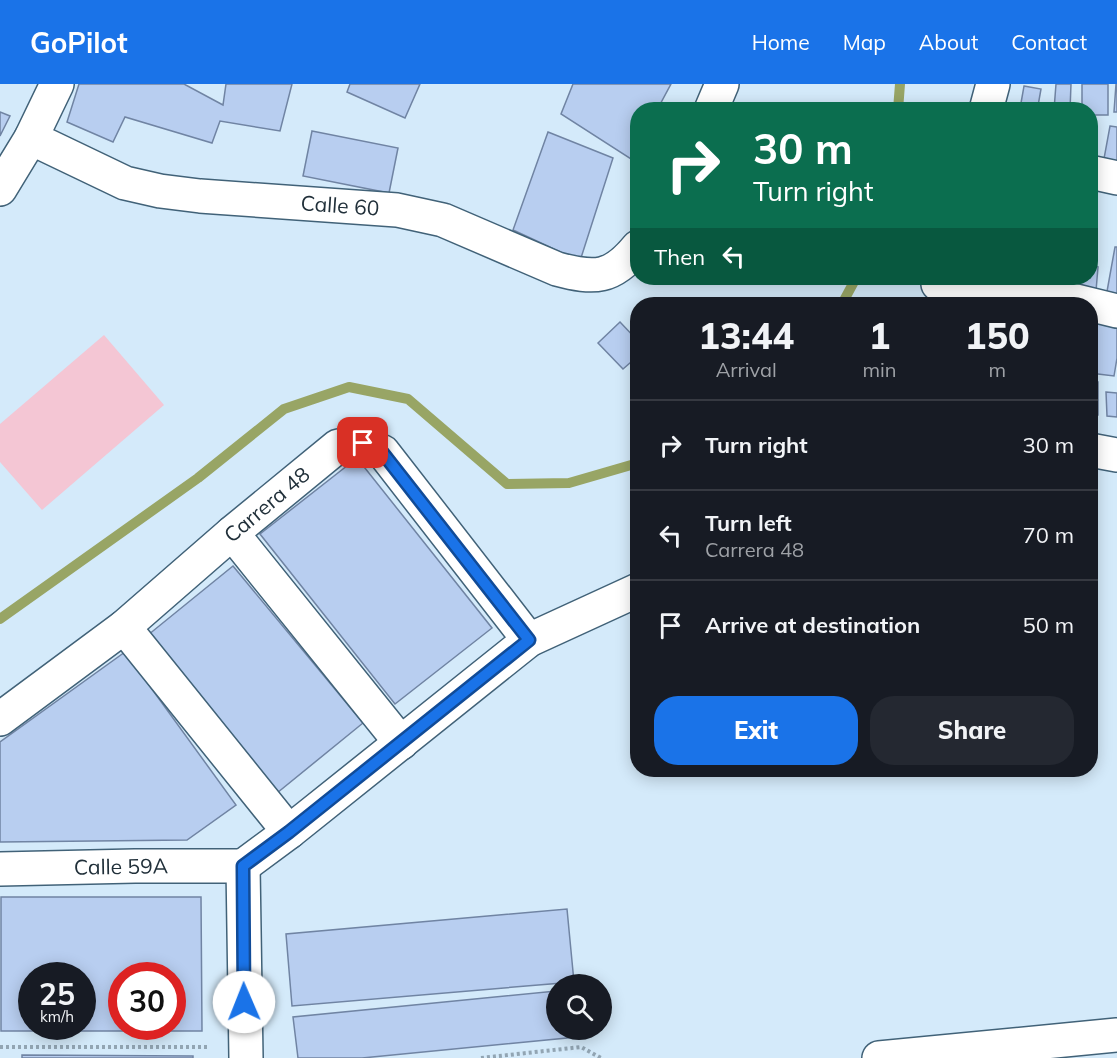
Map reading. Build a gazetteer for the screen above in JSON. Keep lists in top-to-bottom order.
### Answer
{
  "streets": {
    "street": ["Calle 60", "Carrera 48", "Calle 59A"]
  },
  "page": {
    "header": "GoPilot",
    "nav": [
      "Home",
      "Map",
      "About",
      "Contact"
    ],
    "turn": ["30 m", "Turn right"],
    "then": "Then",
    "eta": [
      "13:44",
      "Arrival",
      "1",
      "min",
      "150",
      "m"
    ],
    "list": [
      {
        "name": "Turn right",
        "value": "30 m"
      },
      {
        "name": "Turn left",
        "note": "Carrera 48",
        "value": "70 m"
      },
      {
        "name": "Arrive at destination",
        "value": "50 m"
      }
    ],
    "buttons": ["Exit", "Share"],
    "speed": "25 km/h",
    "limit": "30"
  }
}
